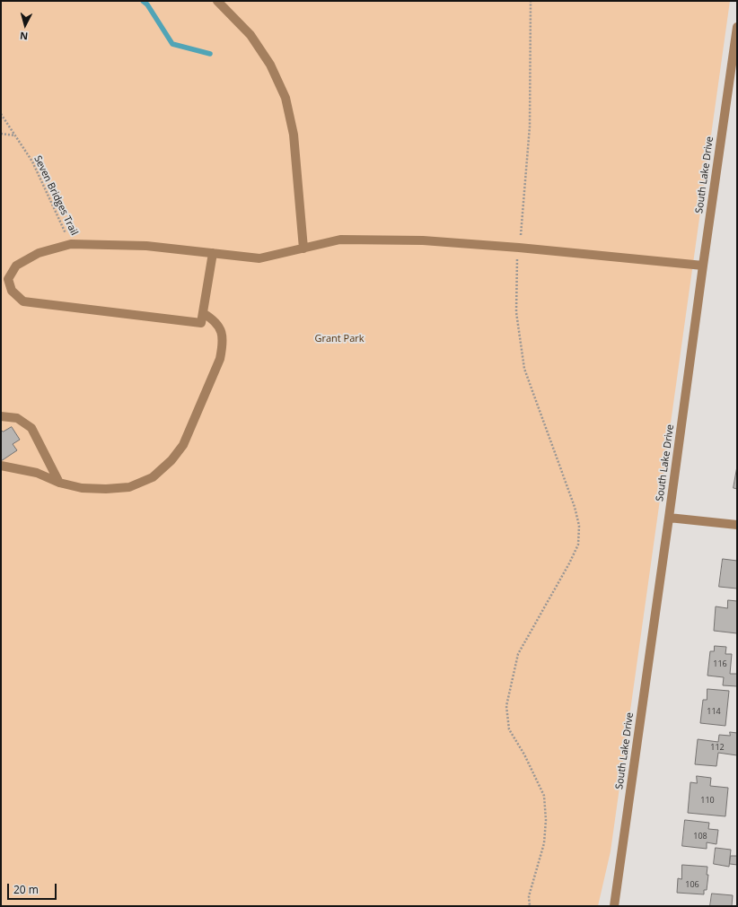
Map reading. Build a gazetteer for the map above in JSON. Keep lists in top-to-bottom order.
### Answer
{
  "streets": {
    "street": ["South Lake Drive"],
    "path": ["Seven Bridges Trail"]
  },
  "parks": ["Grant Park"],
  "house_numbers": [
    "116",
    "114",
    "112",
    "110",
    "108",
    "106"
  ],
  "scale_bar": "20 m",
  "north": "bottom"
}
